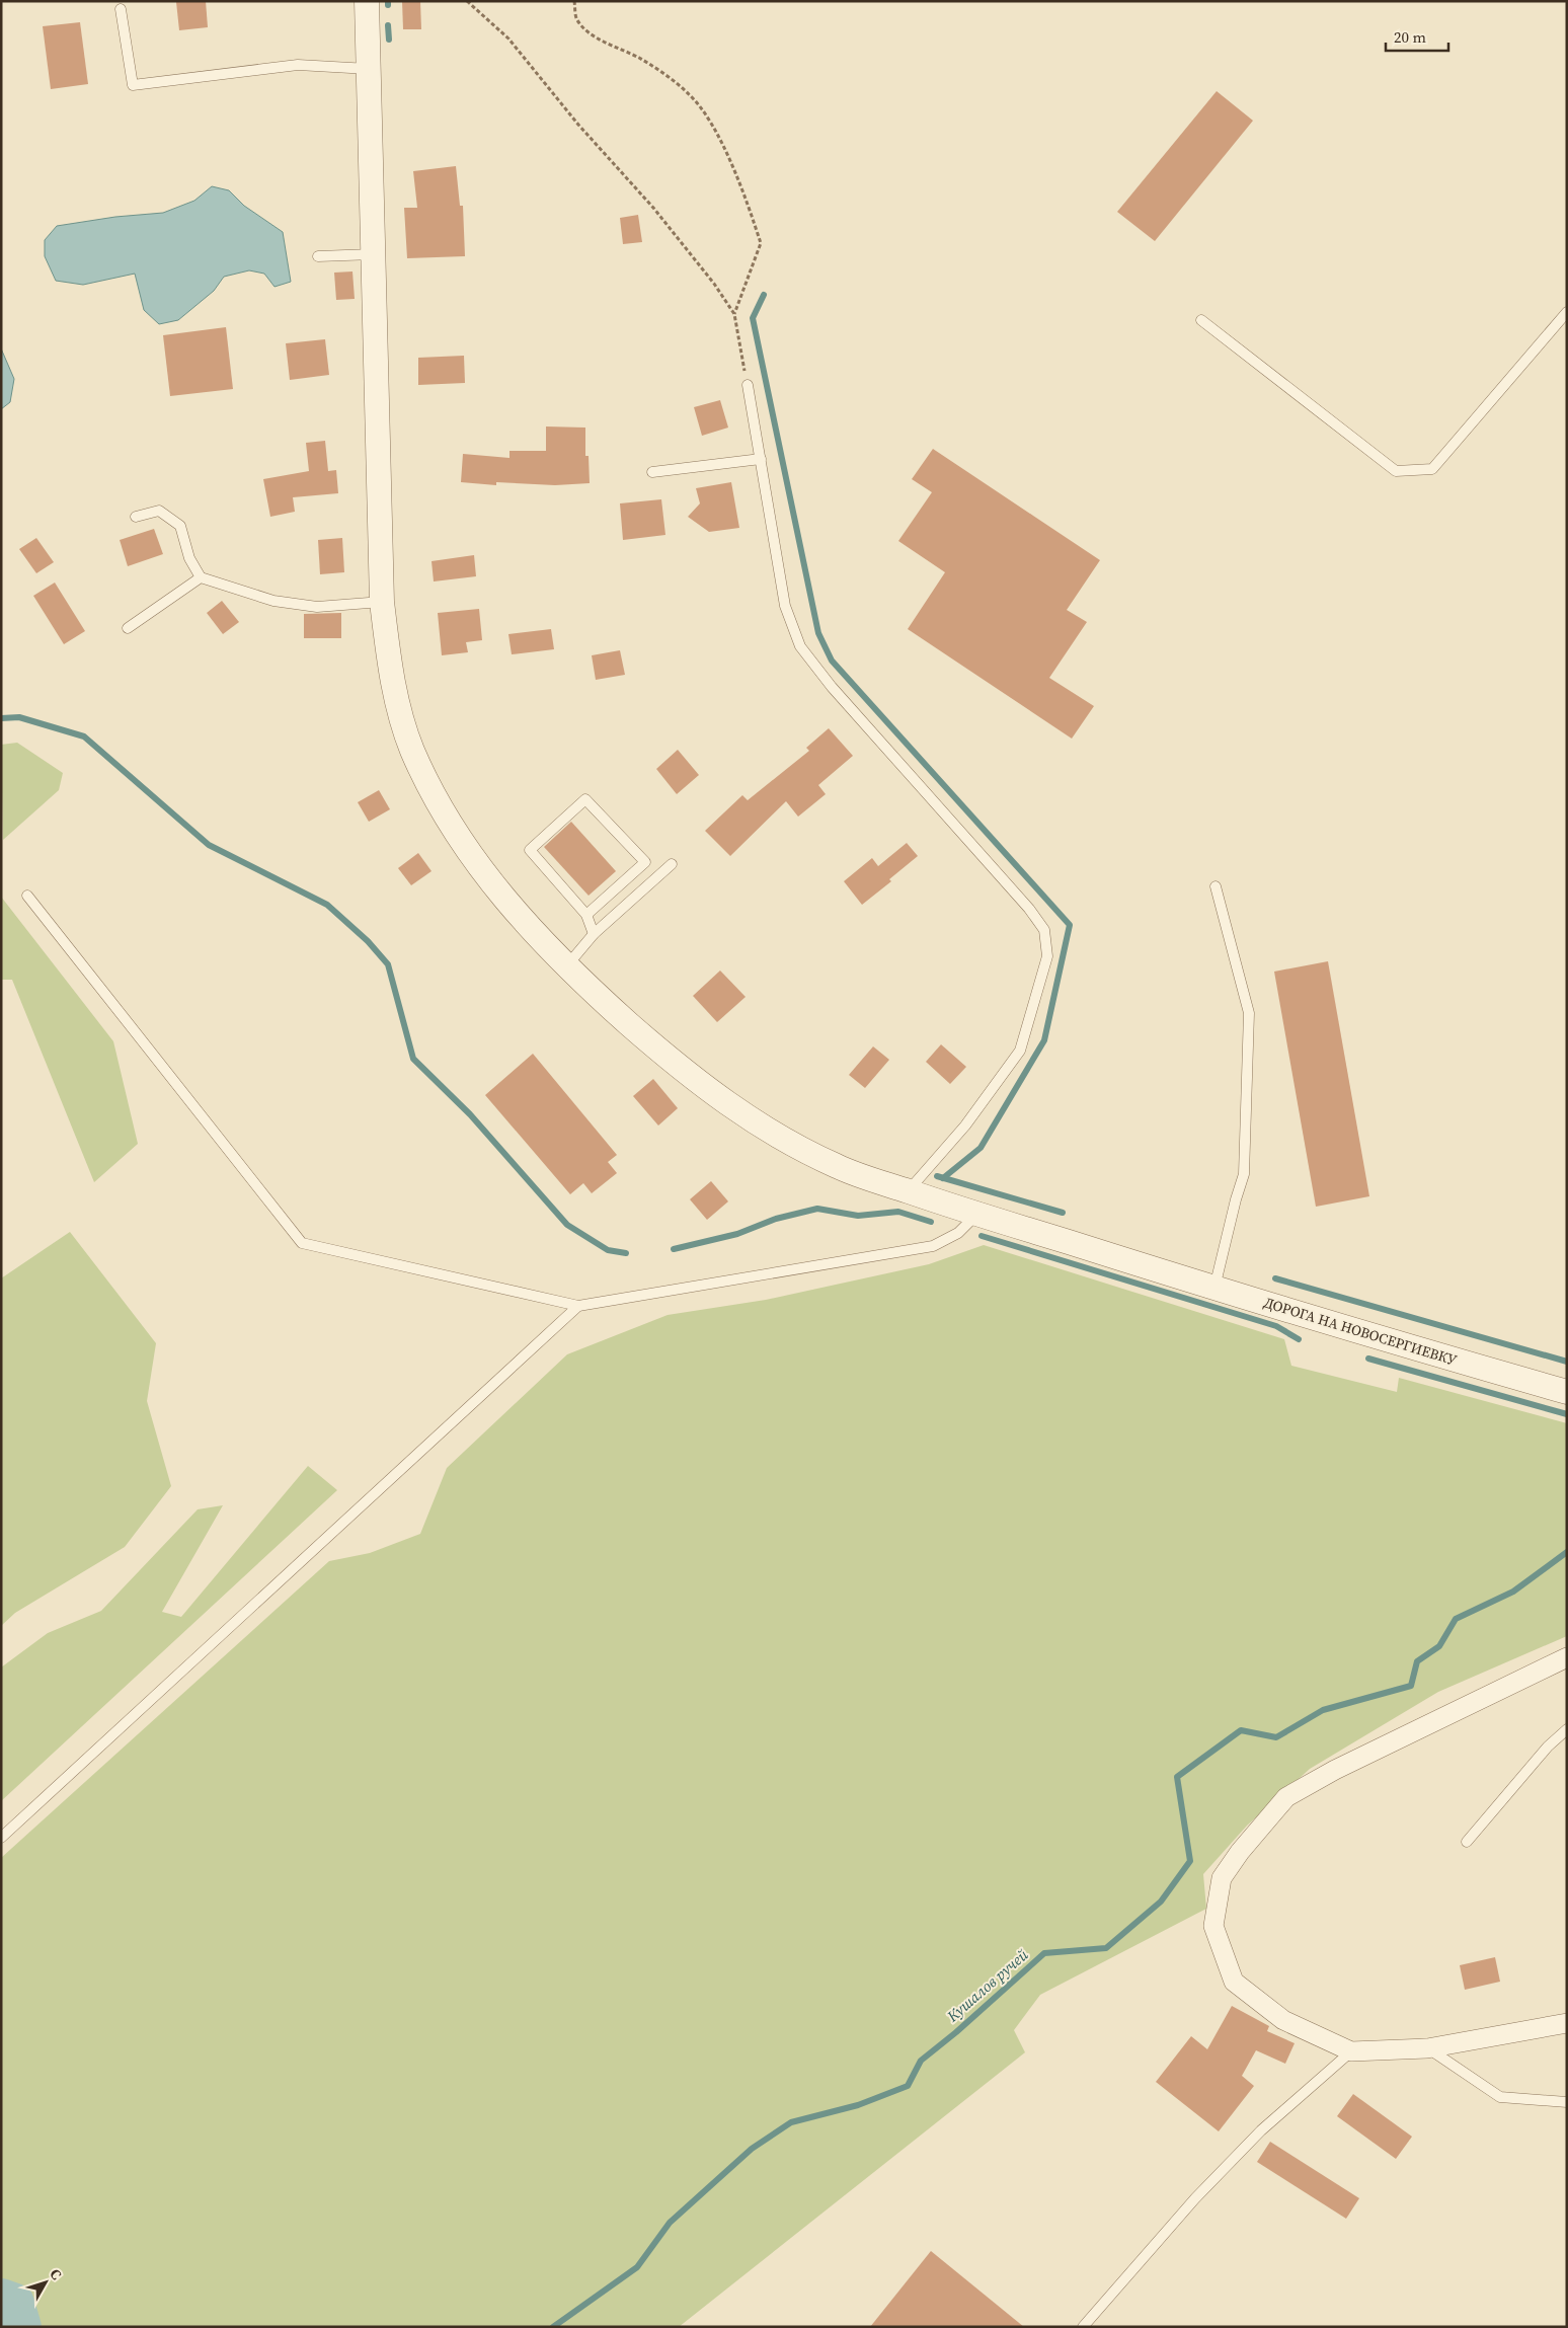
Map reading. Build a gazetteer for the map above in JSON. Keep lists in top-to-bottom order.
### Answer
{
  "streets": {
    "street": ["ДОРОГА НА НОВОСЕРГИЕВКУ"]
  },
  "water": ["Кушалов ручей"],
  "scale_bar": "20 m",
  "north": "top right"
}
